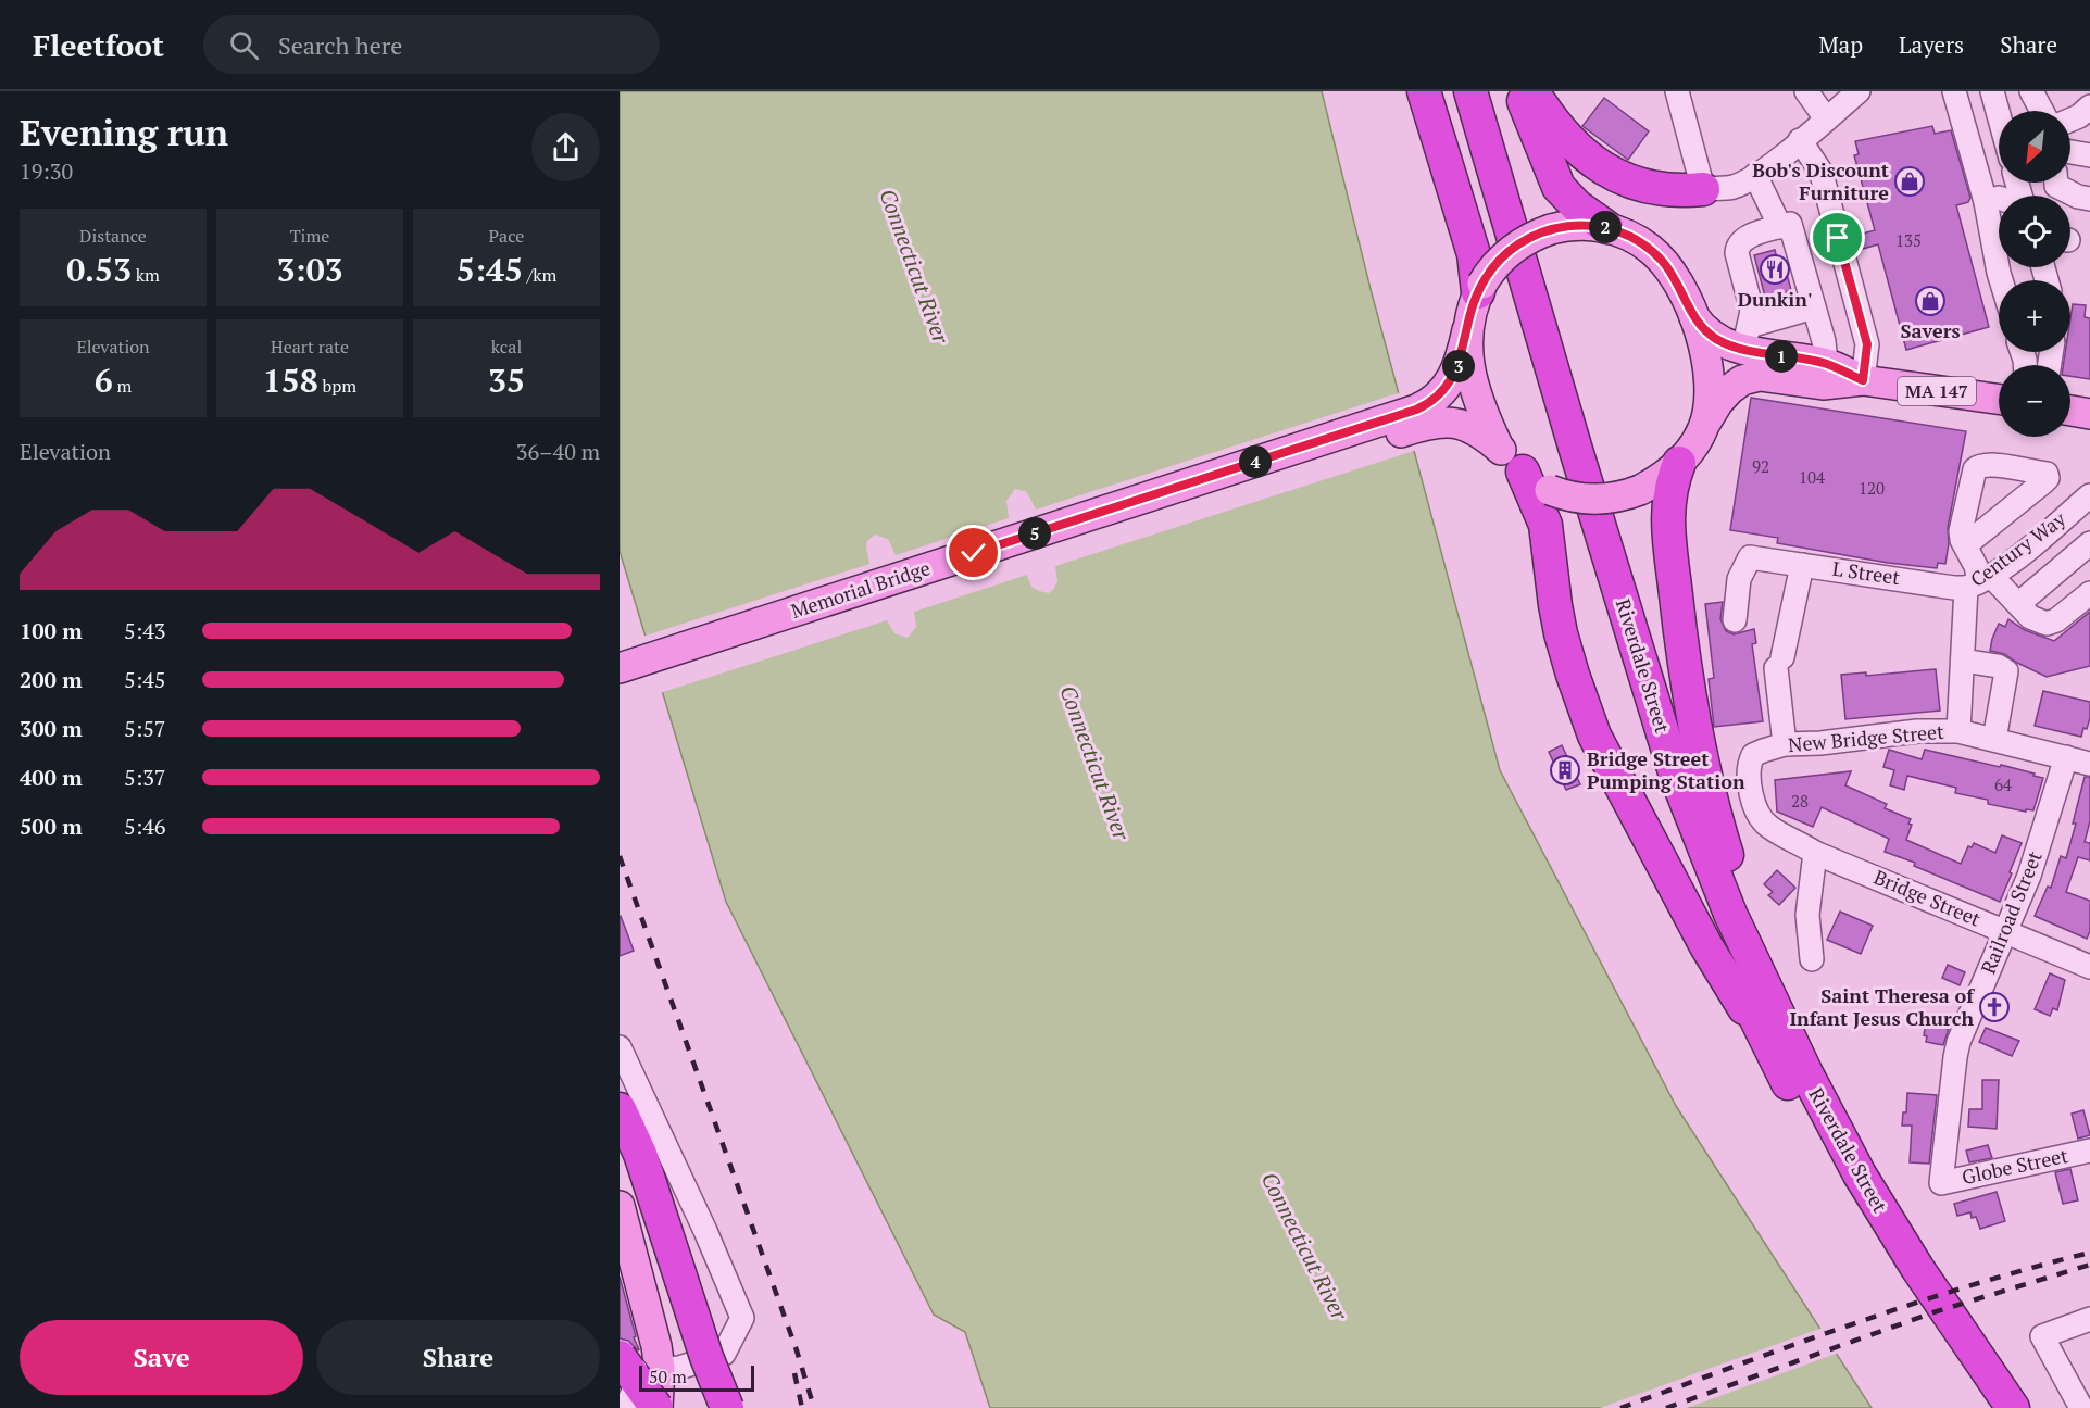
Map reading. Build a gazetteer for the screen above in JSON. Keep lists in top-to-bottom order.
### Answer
{
  "streets": {
    "highway": ["Riverdale Street"],
    "main road": ["MA 147", "Memorial Bridge"],
    "street": [
      "Century Way",
      "L Street",
      "New Bridge Street",
      "Bridge Street",
      "Railroad Street",
      "Globe Street"
    ]
  },
  "crossings": [
    ["MA 147", "Memorial Bridge"],
    ["Century Way", "L Street"],
    ["Century Way", "New Bridge Street"],
    ["New Bridge Street", "Bridge Street"],
    ["New Bridge Street", "Railroad Street"],
    ["Bridge Street", "Railroad Street"],
    ["Railroad Street", "Globe Street"]
  ],
  "water": ["Connecticut River"],
  "places": {
    "shop": ["Bob's Discount Furniture", "Savers"],
    "restaurant": ["Dunkin'"],
    "building": ["Bridge Street Pumping Station"],
    "church": ["Saint Theresa of Infant Jesus Church"]
  },
  "house_numbers": [
    "135",
    "92",
    "104",
    "120",
    "64",
    "28"
  ],
  "scale_bar": "50 m",
  "north": "bottom left",
  "page": {
    "header": "Fleetfoot",
    "search": "Search here",
    "nav": ["Map", "Layers", "Share"],
    "heading": ["Evening run", "19:30"],
    "map_buttons": ["+", "−"],
    "stats": [
      ["Distance", "0.53 km"],
      ["Time", "3:03"],
      ["Pace", "5:45 /km"],
      ["Elevation", "6 m"],
      ["Heart rate", "158 bpm"],
      ["kcal", "35"]
    ],
    "pins": [
      "2",
      "1",
      "3",
      "4",
      "5"
    ],
    "chart": ["Elevation", "36–40 m"],
    "list": [
      {
        "name": "100 m",
        "note": "5:43"
      },
      {
        "name": "200 m",
        "note": "5:45"
      },
      {
        "name": "300 m",
        "note": "5:57"
      },
      {
        "name": "400 m",
        "note": "5:37"
      },
      {
        "name": "500 m",
        "note": "5:46"
      }
    ],
    "buttons": ["Save", "Share"],
    "scale": "50 m"
  }
}
